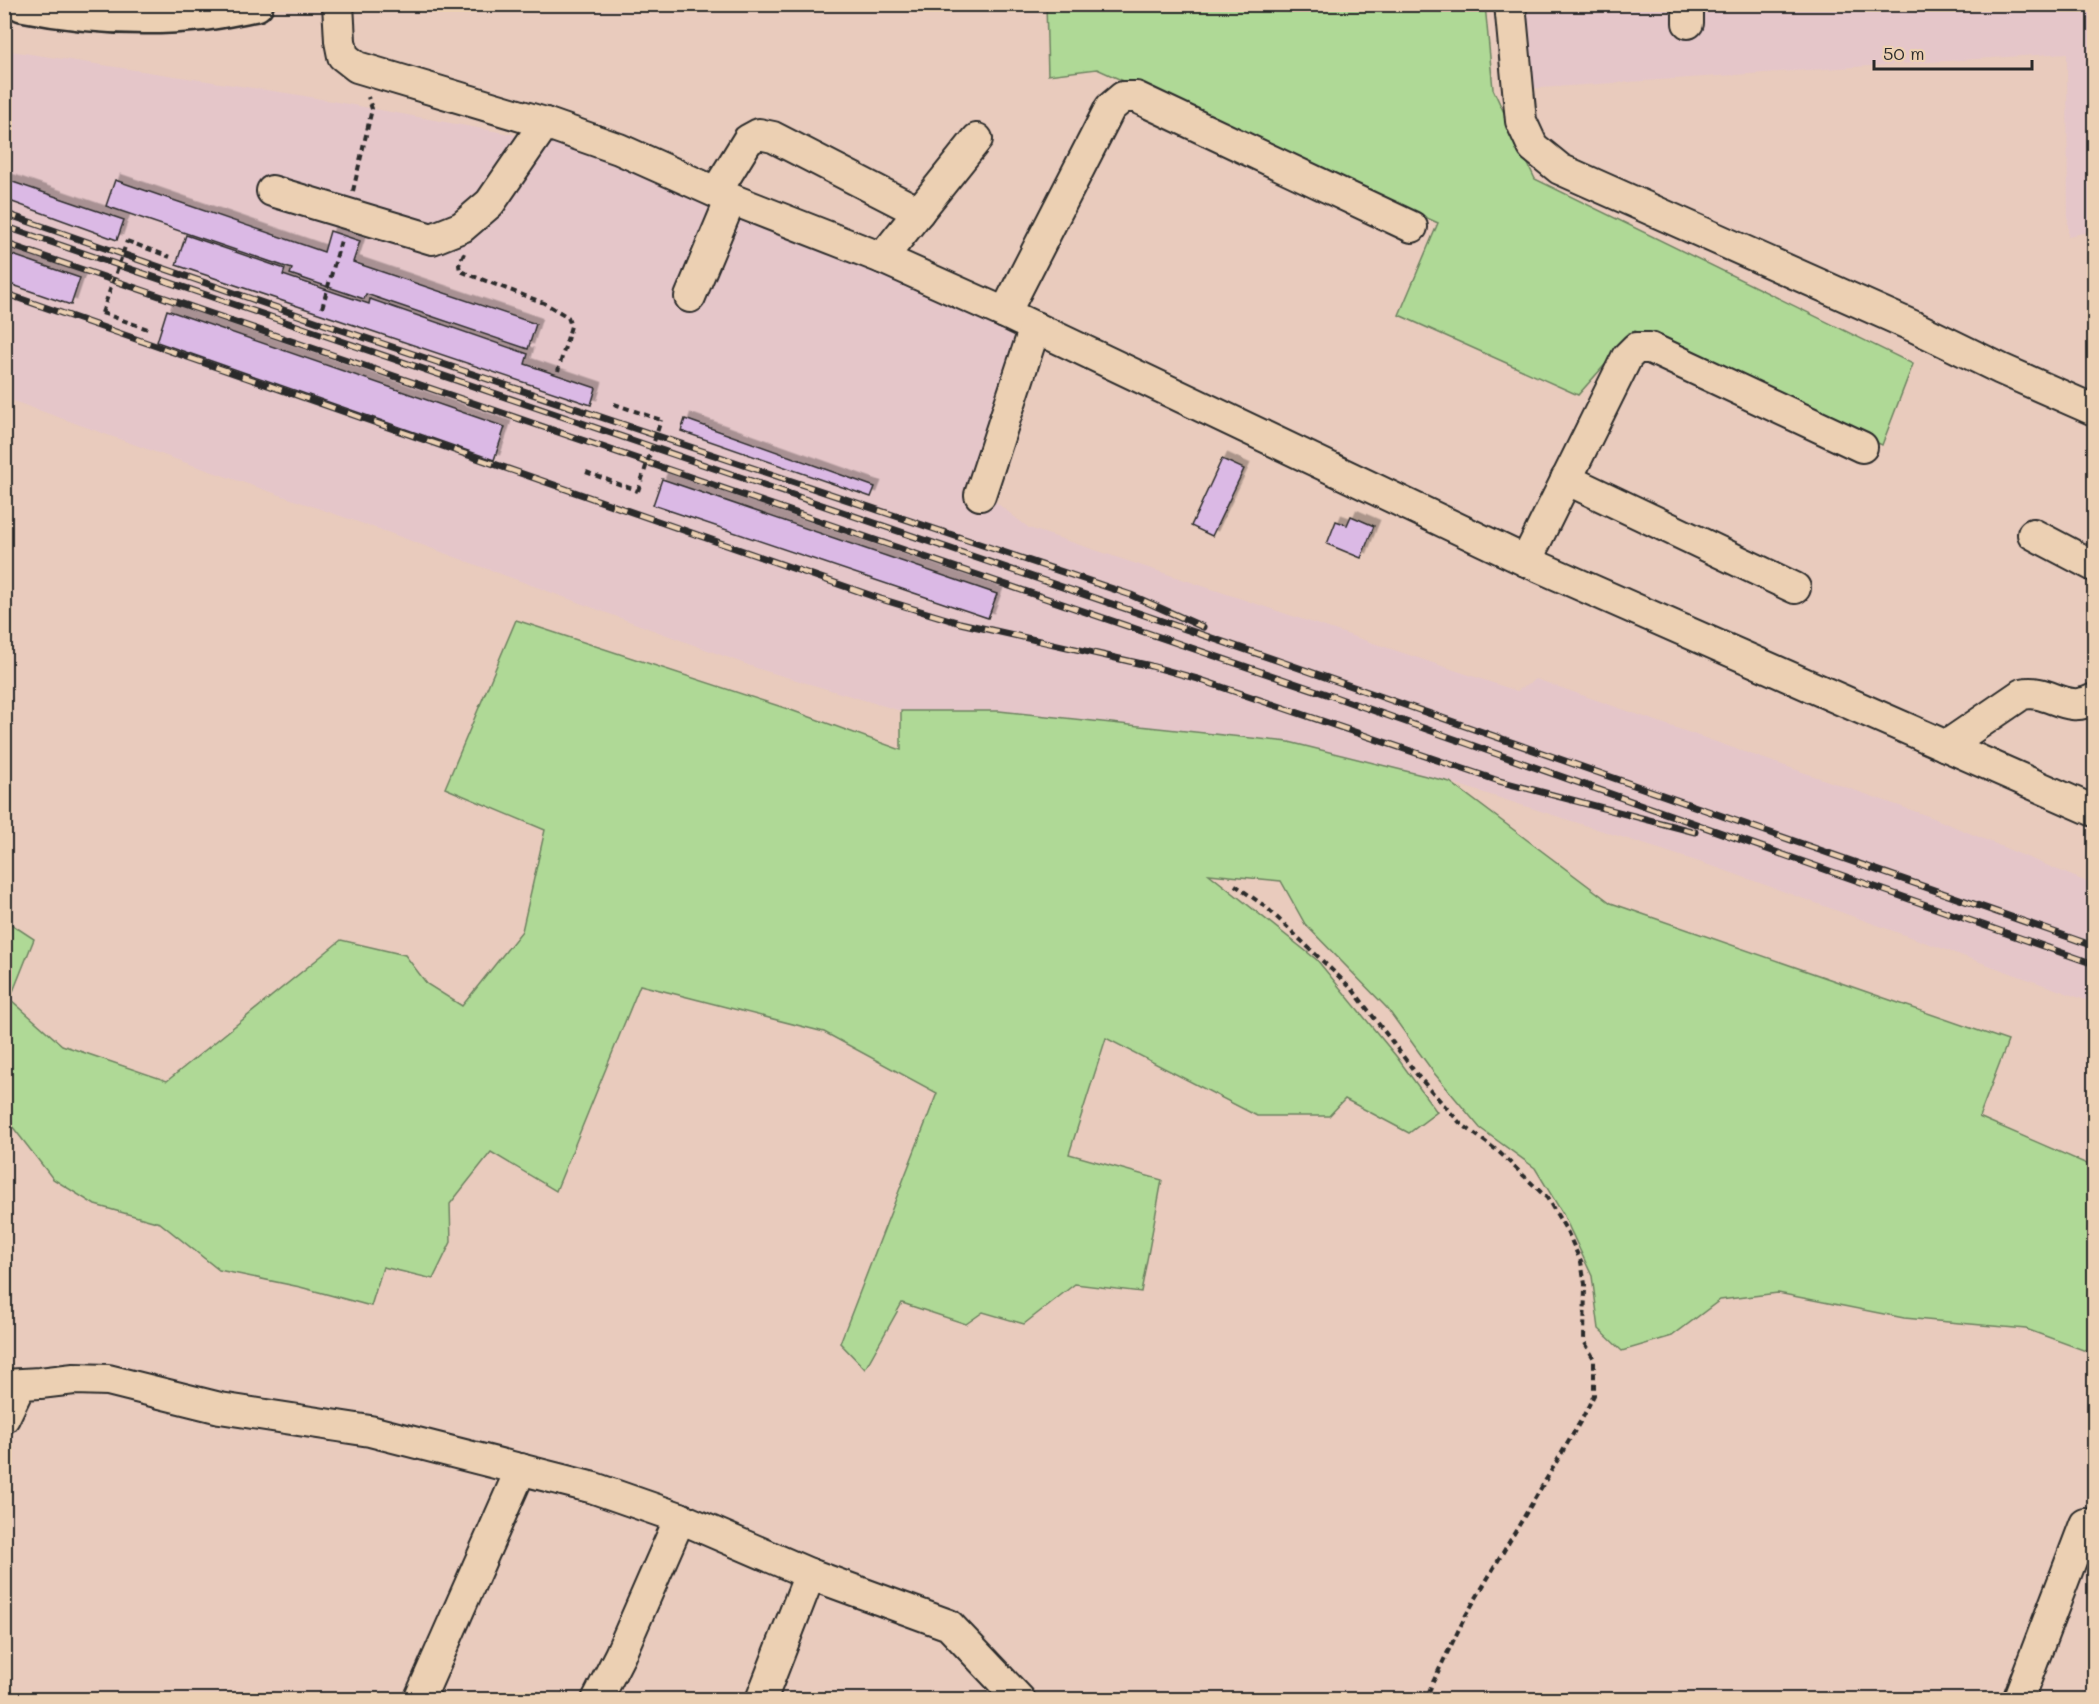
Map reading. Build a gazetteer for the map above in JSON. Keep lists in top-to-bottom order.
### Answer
{
  "scale_bar": "50 m"
}
